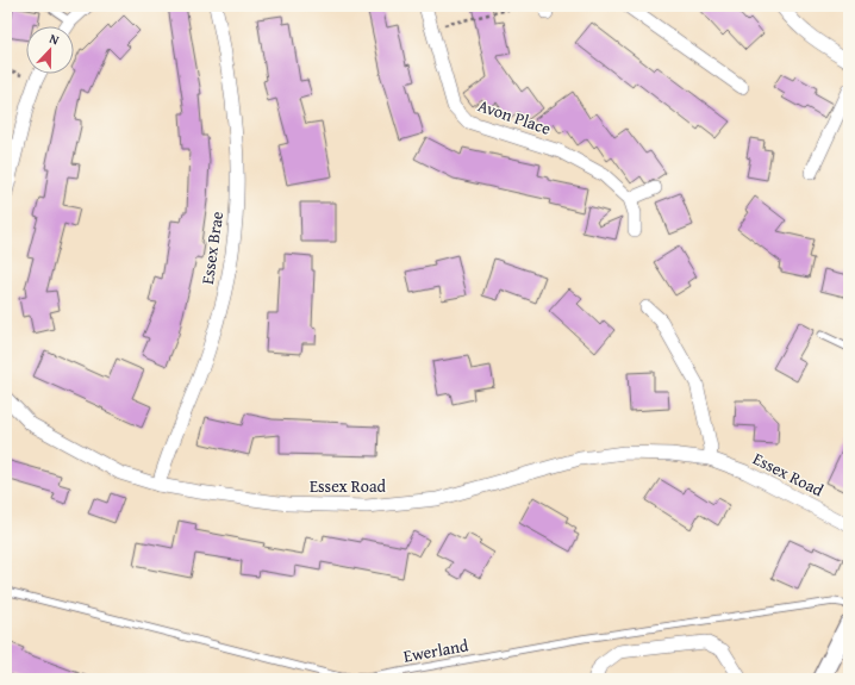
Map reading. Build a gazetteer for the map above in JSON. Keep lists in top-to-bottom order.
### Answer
{
  "streets": {
    "street": ["Avon Place", "Essex Brae", "Essex Road"],
    "lane": ["Ewerland"]
  },
  "crossings": [
    ["Essex Brae", "Essex Road"]
  ],
  "north": "top"
}
